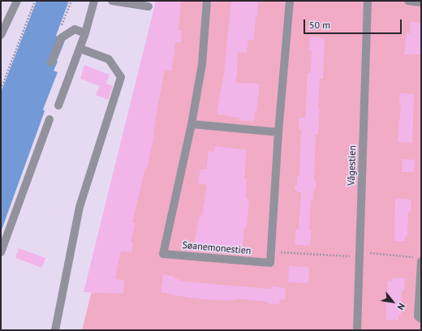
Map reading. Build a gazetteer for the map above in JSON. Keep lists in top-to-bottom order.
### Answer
{
  "streets": {
    "street": ["Vågestien", "Søanemonestien"]
  },
  "scale_bar": "50 m",
  "north": "bottom right"
}
